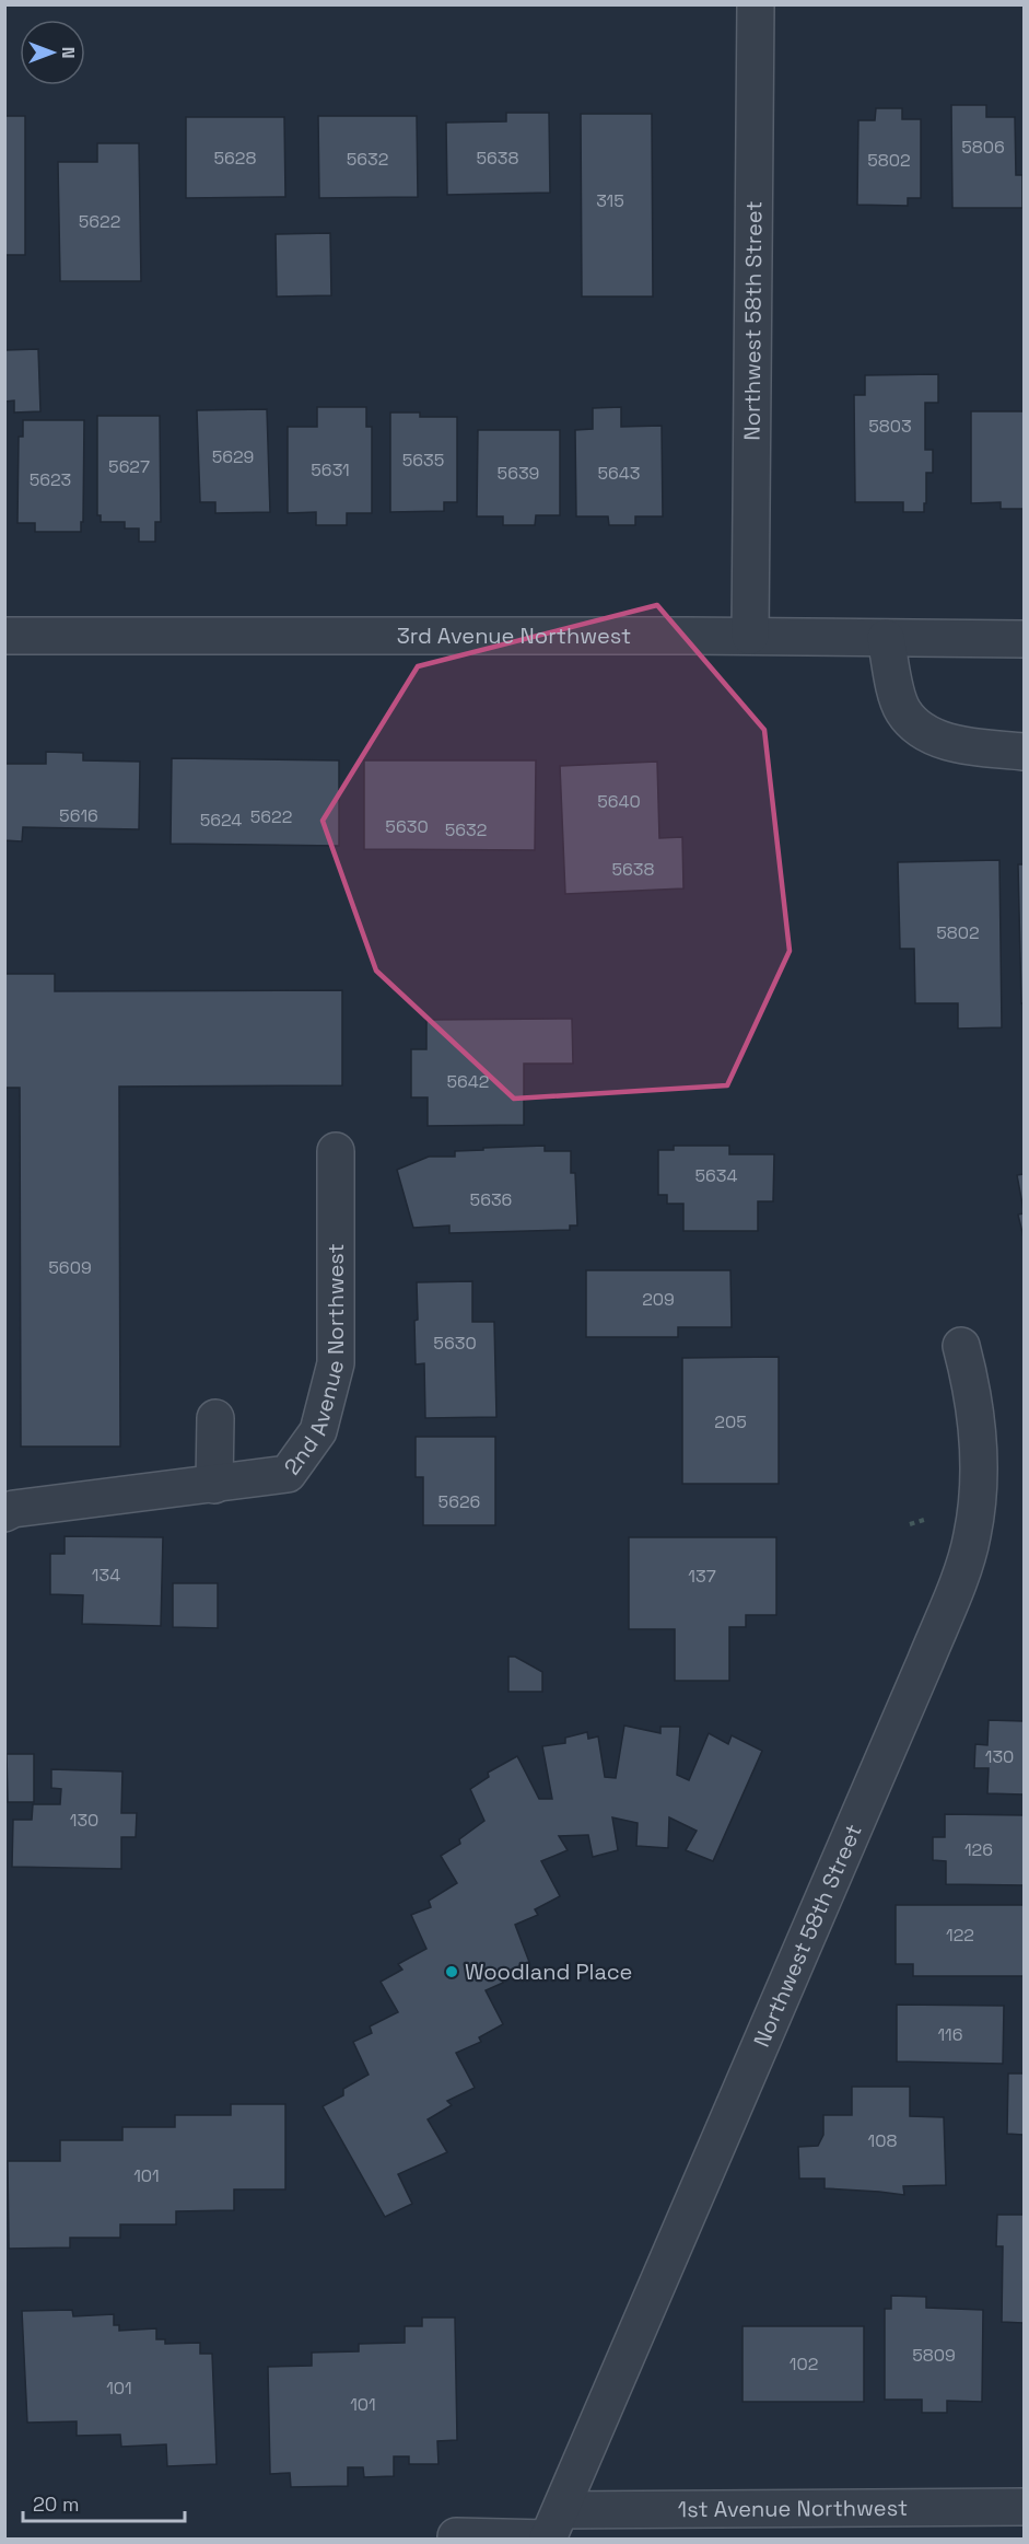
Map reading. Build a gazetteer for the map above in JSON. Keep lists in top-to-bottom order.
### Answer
{
  "streets": {
    "street": [
      "Northwest 58th Street",
      "3rd Avenue Northwest",
      "2nd Avenue Northwest",
      "1st Avenue Northwest"
    ]
  },
  "crossings": [
    ["Northwest 58th Street", "3rd Avenue Northwest"],
    ["Northwest 58th Street", "1st Avenue Northwest"]
  ],
  "places": ["Woodland Place"],
  "house_numbers": [
    "5806",
    "5628",
    "5638",
    "5632",
    "5802",
    "315",
    "5622",
    "5803",
    "5629",
    "5635",
    "5627",
    "5631",
    "5639",
    "5643",
    "5623",
    "5640",
    "5616",
    "5622",
    "5624",
    "5630",
    "5632",
    "5638",
    "5802",
    "5642",
    "5634",
    "5636",
    "5609",
    "209",
    "5630",
    "205",
    "5626",
    "134",
    "137",
    "130",
    "130",
    "126",
    "122",
    "116",
    "108",
    "101",
    "5809",
    "102",
    "101",
    "101"
  ],
  "scale_bar": "20 m",
  "north": "right"
}
